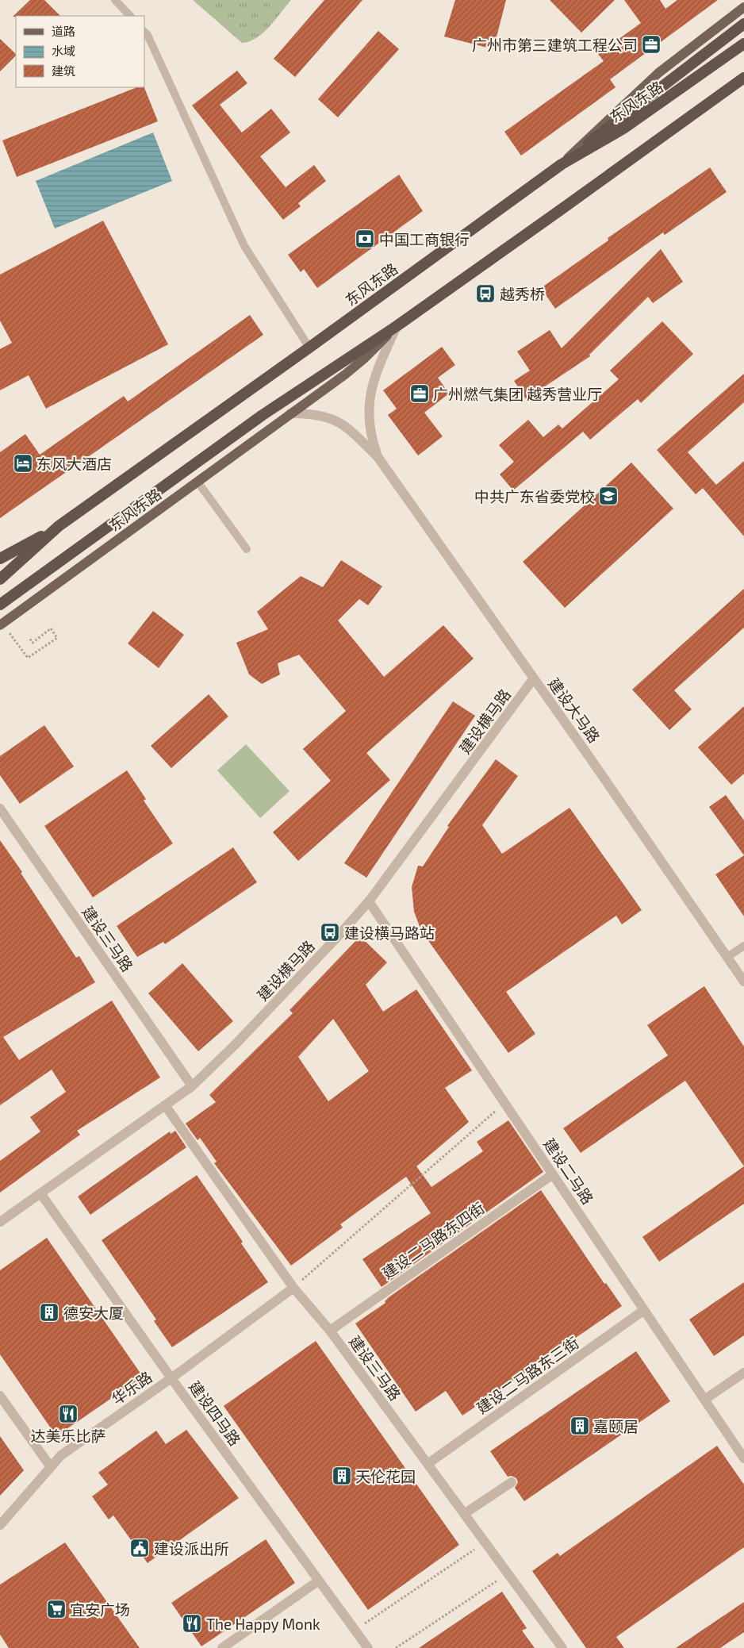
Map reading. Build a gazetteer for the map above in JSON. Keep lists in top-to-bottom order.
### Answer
{
  "streets": {
    "highway": ["东风东路"],
    "street": [
      "建设大马路",
      "建设横马路",
      "建设三马路",
      "建设二马路",
      "建设二马路东四街",
      "建设二马路东三街",
      "华乐路",
      "建设四马路"
    ]
  },
  "crossings": [
    ["建设大马路", "建设横马路"],
    ["建设横马路", "建设三马路"],
    ["建设横马路", "建设二马路"],
    ["建设横马路", "建设四马路"],
    ["建设三马路", "建设二马路东四街"],
    ["建设三马路", "建设二马路东三街"],
    ["建设三马路", "华乐路"],
    ["建设二马路", "建设二马路东四街"],
    ["建设二马路", "建设二马路东三街"],
    ["华乐路", "建设四马路"]
  ],
  "places": {
    "office": ["广州市第三建筑工程公司", "广州燃气集团 越秀营业厅"],
    "bank": ["中国工商银行"],
    "bus stop": ["越秀桥", "建设横马路站"],
    "hotel": ["东风大酒店"],
    "school or university": ["中共广东省委党校"],
    "building": ["德安大厦", "嘉颐居", "天伦花园"],
    "restaurant": ["达美乐比萨", "The Happy Monk"],
    "public building": ["建设派出所"],
    "supermarket": ["宜安广场"]
  },
  "legend": ["道路", "水域", "建筑"]
}
